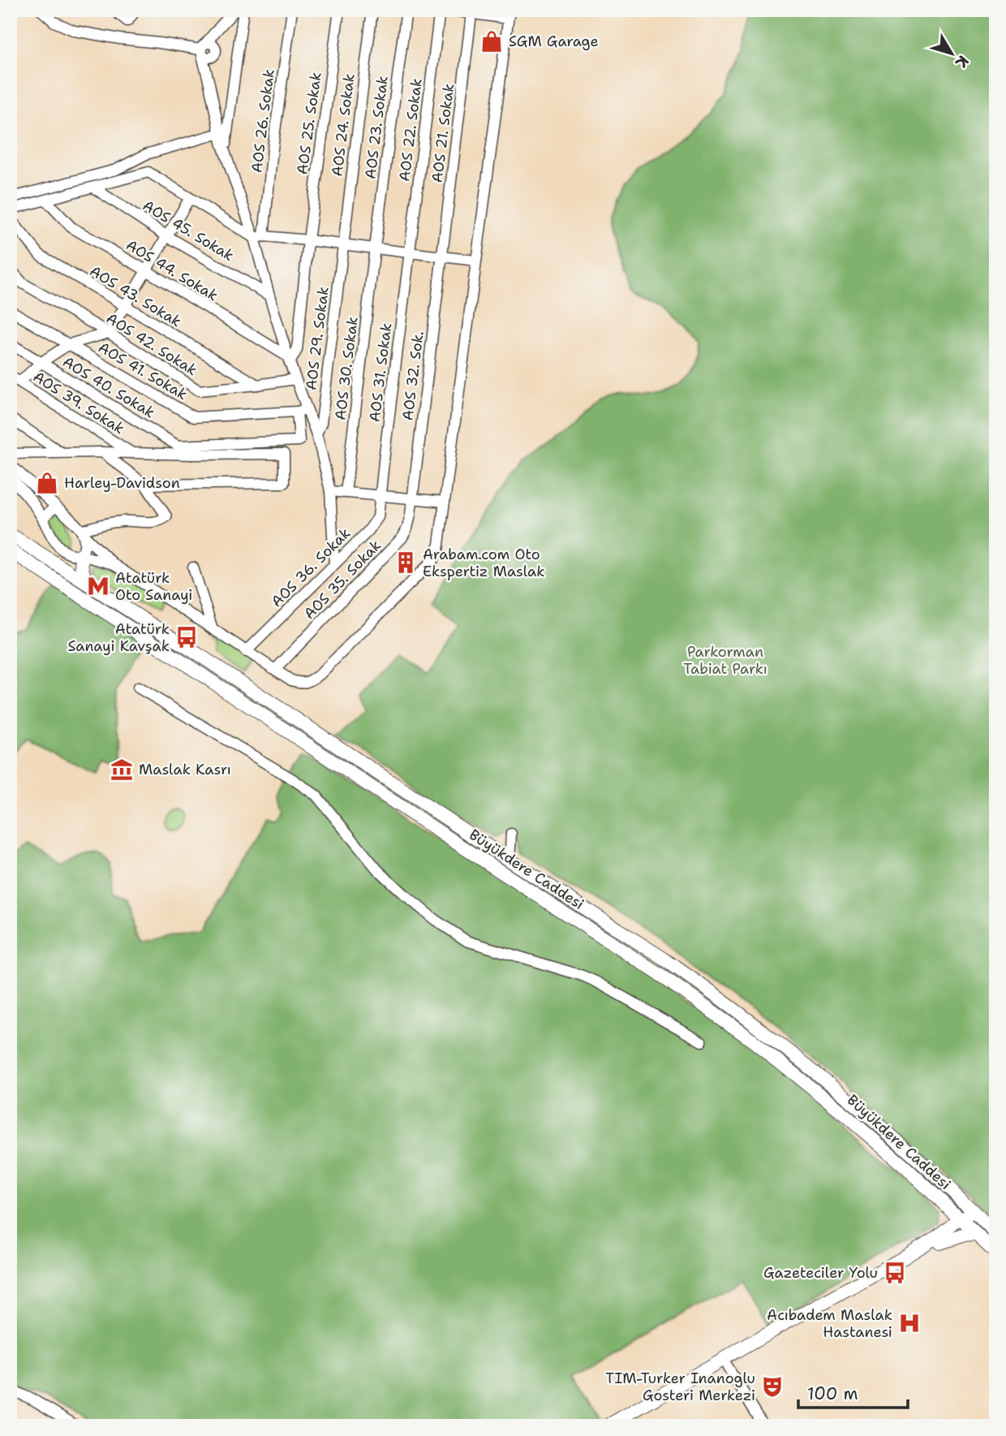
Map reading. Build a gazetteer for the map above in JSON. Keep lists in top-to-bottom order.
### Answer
{
  "streets": {
    "main road": ["Büyükdere Caddesi"],
    "street": [
      "AOS 26. Sokak",
      "AOS 25. Sokak",
      "AOS 24. Sokak",
      "AOS 23. Sokak",
      "AOS 22. Sokak",
      "AOS 21. Sokak",
      "AOS 45. Sokak",
      "AOS 44. Sokak",
      "AOS 43. Sokak",
      "AOS 29. Sokak",
      "AOS 42. Sokak",
      "AOS 30. Sokak",
      "AOS 41. Sokak",
      "AOS 31. Sokak",
      "AOS 32. Sok.",
      "AOS 40. Sokak",
      "AOS 39. Sokak",
      "AOS 36. Sokak",
      "AOS 35. Sokak"
    ]
  },
  "crossings": [
    ["AOS 25. Sokak", "AOS 44. Sokak"],
    ["AOS 24. Sokak", "AOS 29. Sokak"],
    ["AOS 23. Sokak", "AOS 30. Sokak"],
    ["AOS 22. Sokak", "AOS 31. Sokak"],
    ["AOS 21. Sokak", "AOS 32. Sok."],
    ["AOS 43. Sokak", "AOS 42. Sokak"],
    ["AOS 31. Sokak", "AOS 36. Sokak"],
    ["AOS 32. Sok.", "AOS 35. Sokak"]
  ],
  "parks": ["Parkorman Tabiat Parkı"],
  "places": {
    "shop": ["SGM Garage", "Harley-Davidson"],
    "building": ["Arabam.com Oto Ekspertiz Maslak"],
    "metro station": ["Atatürk Oto Sanayi"],
    "bus stop": ["Atatürk Sanayi Kavşak", "Gazeteciler Yolu"],
    "museum": ["Maslak Kasrı"],
    "hospital": ["Acıbadem Maslak Hastanesi"],
    "theatre": ["TIM-Turker Inanoglu Gosteri Merkezi"]
  },
  "scale_bar": "100 m",
  "north": "bottom right"
}
